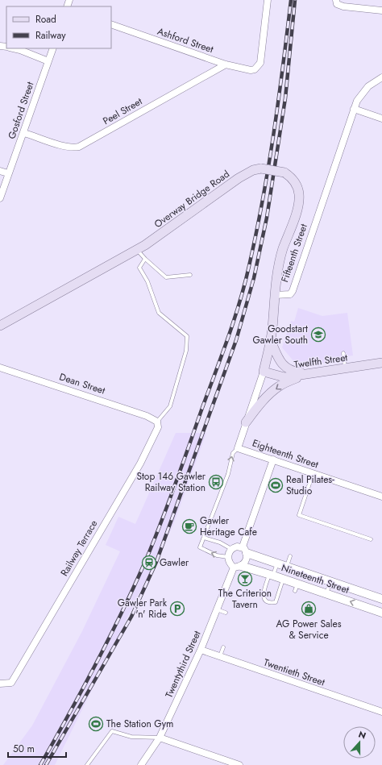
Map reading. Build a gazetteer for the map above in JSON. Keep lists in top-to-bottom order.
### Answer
{
  "streets": {
    "main road": ["Overway Bridge Road", "Twelfth Street"],
    "street": [
      "Ashford Street",
      "Gosford Street",
      "Peel Street",
      "Fifteenth Street",
      "Dean Street",
      "Eighteenth Street",
      "Railway Terrace",
      "Nineteenth Street",
      "Twentythird Street",
      "Twentieth Street"
    ]
  },
  "crossings": [
    ["Ashford Street", "Peel Street"],
    ["Gosford Street", "Peel Street"],
    ["Overway Bridge Road", "Fifteenth Street"],
    ["Dean Street", "Railway Terrace"],
    ["Nineteenth Street", "Twentythird Street"],
    ["Twentythird Street", "Twentieth Street"]
  ],
  "places": {
    "school or university": ["Goodstart Gawler South"],
    "bus stop": ["Stop 146 Gawler Railway Station"],
    "sports": ["Real Pilates- Studio", "The Station Gym"],
    "cafe": ["Gawler Heritage Cafe"],
    "station": ["Gawler"],
    "bar": ["The Criterion Tavern"],
    "parking": ["Gawler Park 'n' Ride"],
    "shop": ["AG Power Sales & Service"]
  },
  "legend": ["Road", "Railway"],
  "scale_bar": "50 m",
  "north": "top"
}
